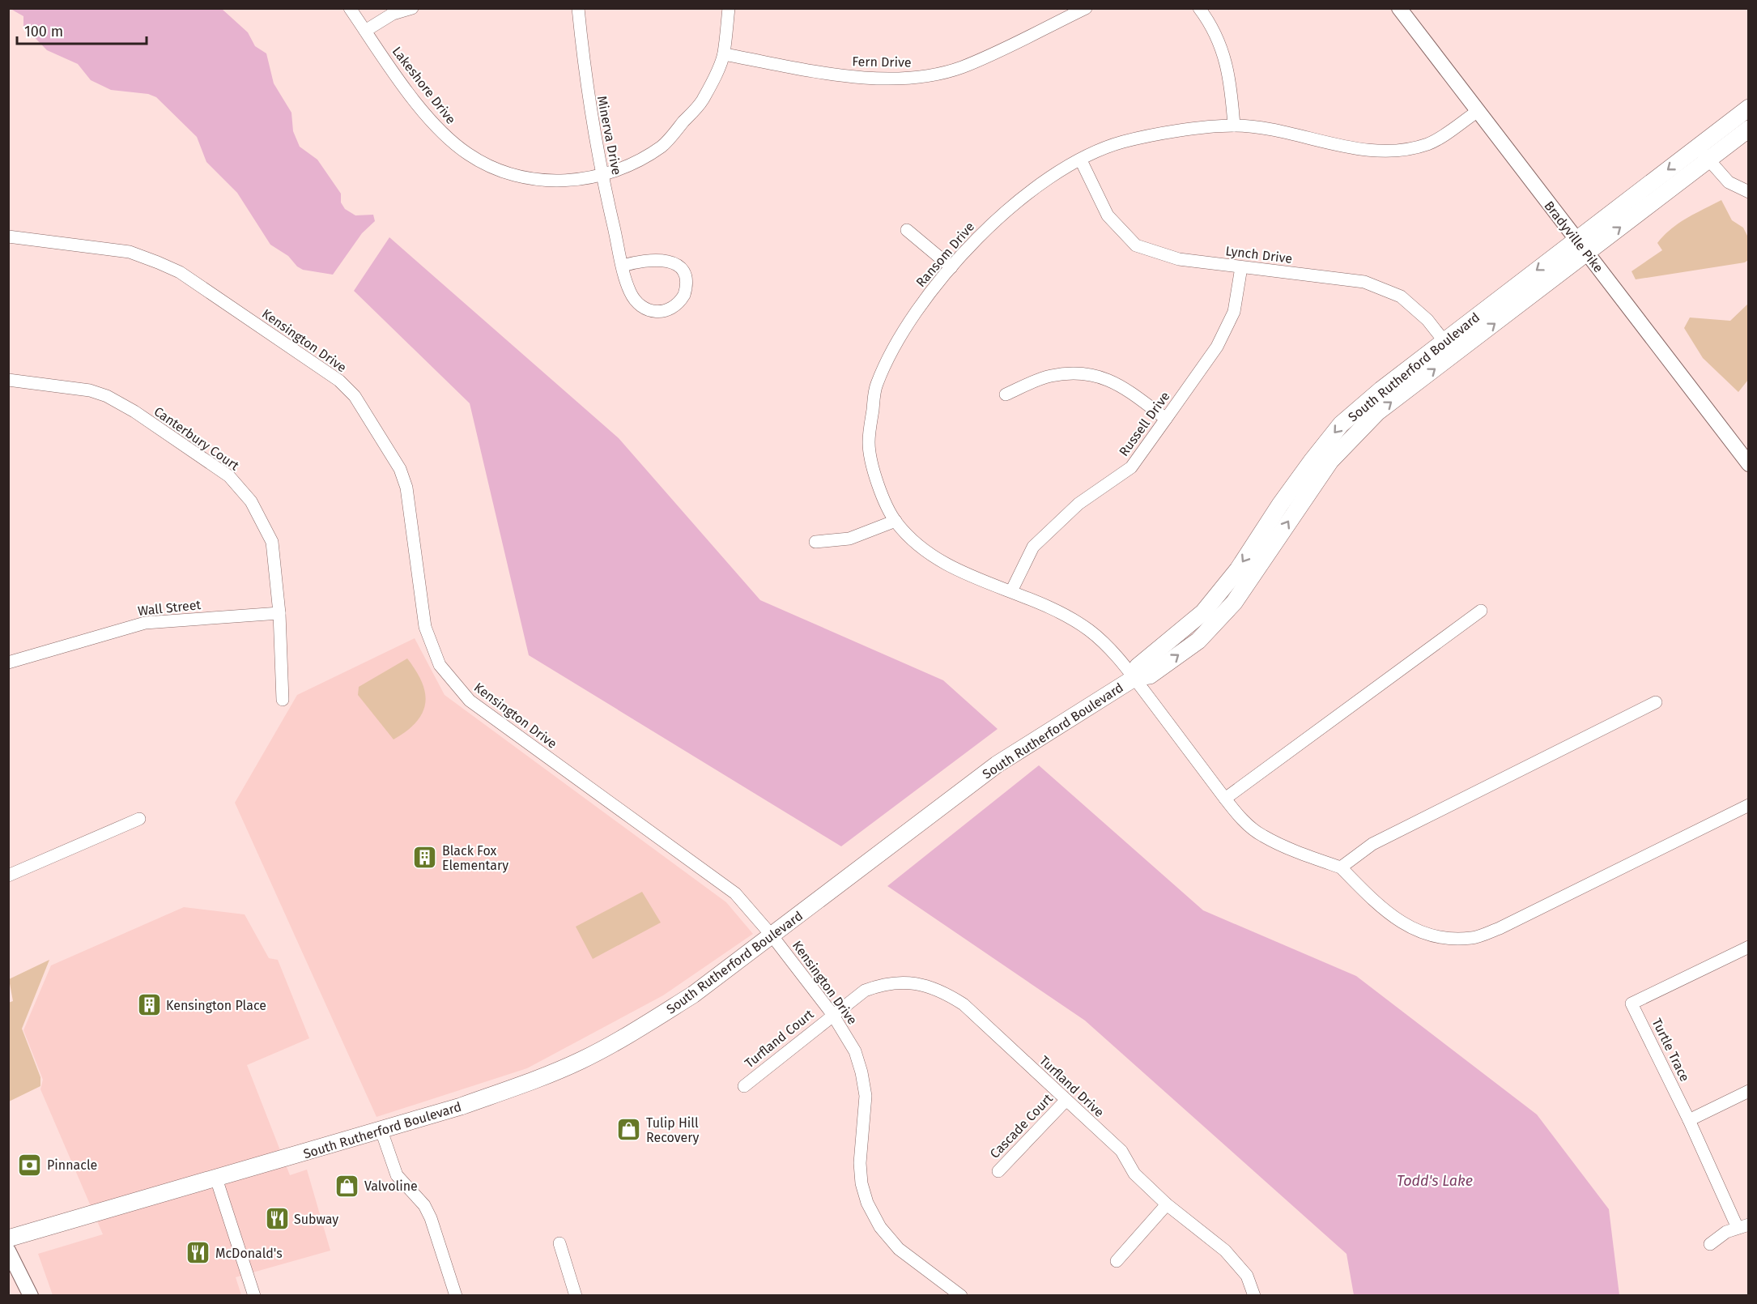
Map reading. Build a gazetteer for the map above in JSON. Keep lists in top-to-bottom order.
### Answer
{
  "streets": {
    "highway": ["South Rutherford Boulevard"],
    "main road": ["Bradyville Pike"],
    "street": [
      "Fern Drive",
      "Lakeshore Drive",
      "Minerva Drive",
      "Ransom Drive",
      "Lynch Drive",
      "Kensington Drive",
      "Russell Drive",
      "Canterbury Court",
      "Wall Street",
      "Turfland Court",
      "Turtle Trace",
      "Turfland Drive",
      "Cascade Court"
    ]
  },
  "crossings": [
    ["Fern Drive", "Lakeshore Drive"],
    ["Lakeshore Drive", "Minerva Drive"],
    ["Bradyville Pike", "Ransom Drive"],
    ["Bradyville Pike", "South Rutherford Boulevard"],
    ["Ransom Drive", "Lynch Drive"],
    ["Ransom Drive", "South Rutherford Boulevard"],
    ["Ransom Drive", "Russell Drive"],
    ["Lynch Drive", "South Rutherford Boulevard"],
    ["Lynch Drive", "Russell Drive"],
    ["Kensington Drive", "South Rutherford Boulevard"],
    ["Kensington Drive", "Turfland Court"],
    ["Kensington Drive", "Turfland Drive"],
    ["Canterbury Court", "Wall Street"],
    ["Turfland Court", "Turfland Drive"],
    ["Turfland Drive", "Cascade Court"]
  ],
  "water": ["Todd's Lake"],
  "places": {
    "building": ["Black Fox Elementary", "Kensington Place"],
    "shop": ["Tulip Hill Recovery", "Valvoline"],
    "bank": ["Pinnacle"],
    "restaurant": ["Subway", "McDonald's"]
  },
  "scale_bar": "100 m"
}
